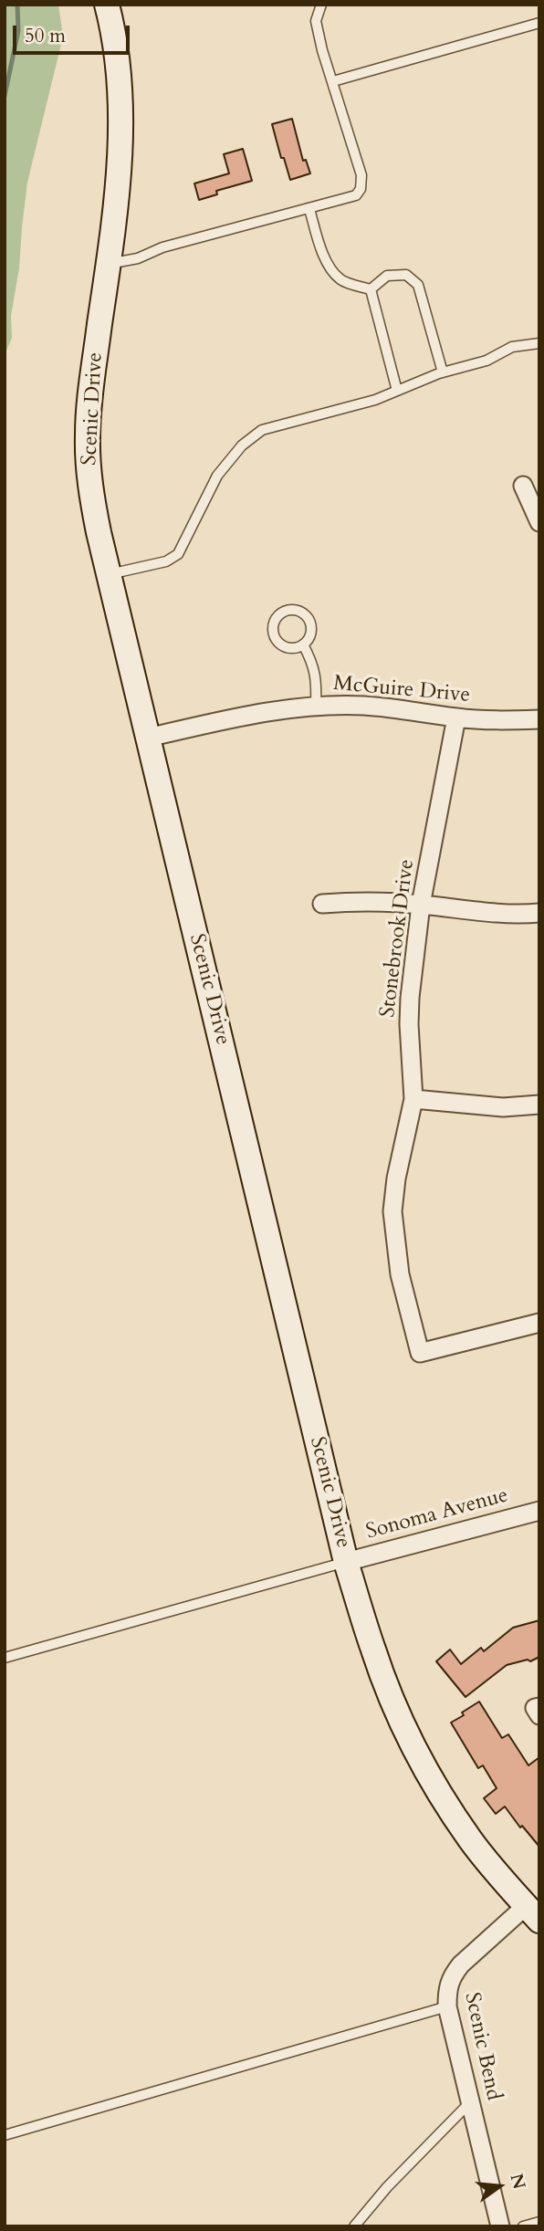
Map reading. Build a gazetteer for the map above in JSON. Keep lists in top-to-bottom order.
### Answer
{
  "streets": {
    "main road": ["Scenic Drive"],
    "street": [
      "McGuire Drive",
      "Stonebrook Drive",
      "Sonoma Avenue",
      "Scenic Bend"
    ]
  },
  "crossings": [
    ["Scenic Drive", "McGuire Drive"],
    ["Scenic Drive", "Sonoma Avenue"],
    ["Scenic Drive", "Scenic Bend"],
    ["McGuire Drive", "Stonebrook Drive"]
  ],
  "scale_bar": "50 m",
  "north": "right"
}
